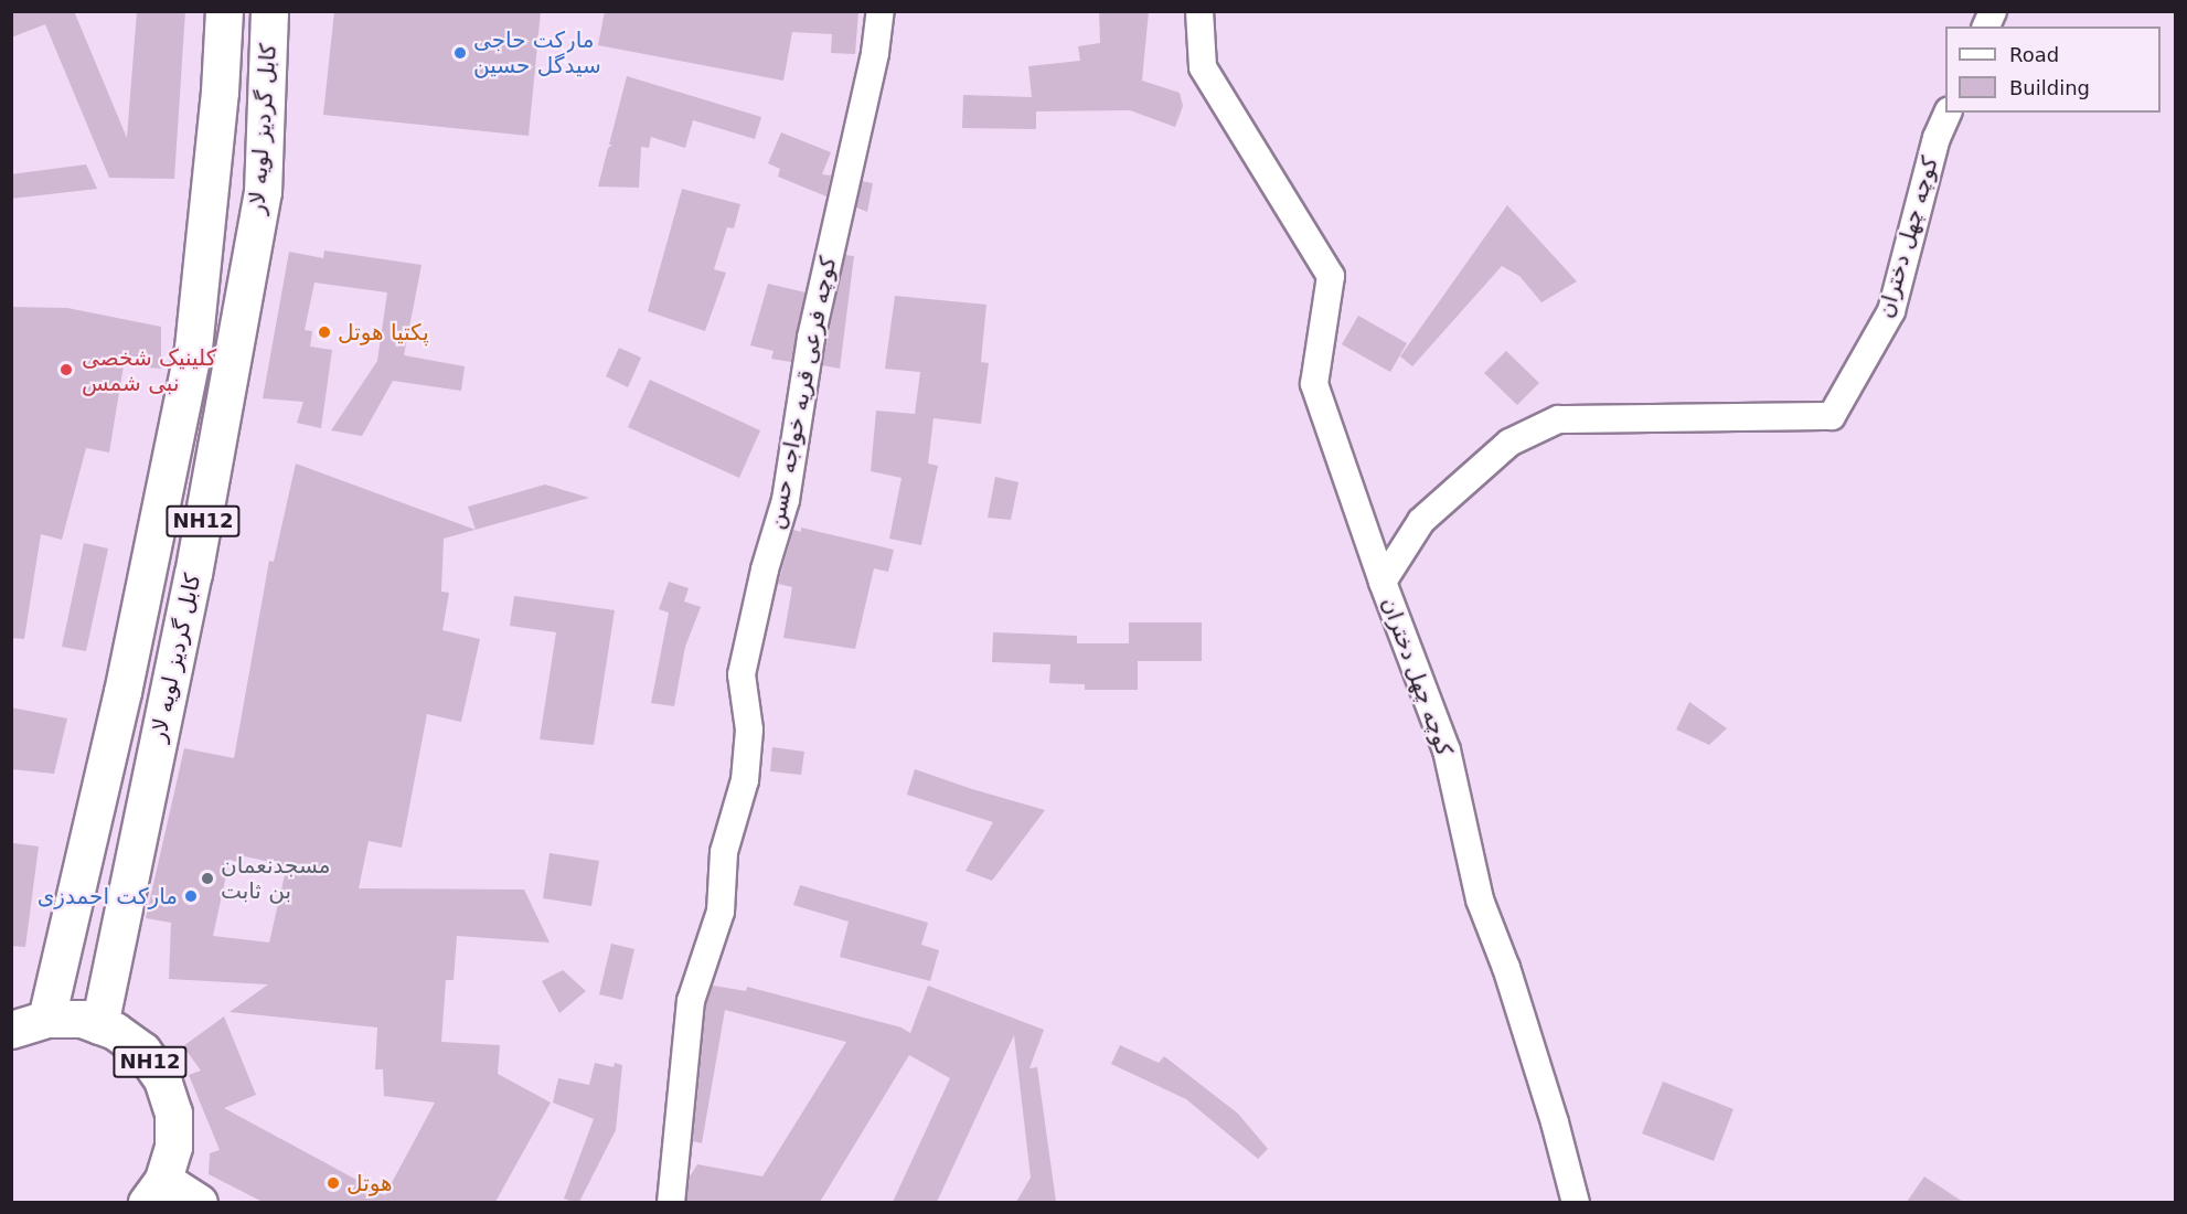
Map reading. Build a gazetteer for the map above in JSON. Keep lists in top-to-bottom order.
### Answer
{
  "streets": {
    "highway": ["کابل گردیز لویه لار", "NH12"],
    "street": ["کوچه چهل دختران", "کوچه فرعی قریه خواجه حسن"]
  },
  "crossings": [
    ["کابل گردیز لویه لار", "NH12"]
  ],
  "places": [
    "مارکت حاجی سیدگل حسین",
    "پکتیا هوتل",
    "کلینیک شخصی نبی شمس",
    "مسجدنعمان بن ثابت",
    "مارکت احمدزی",
    "هوتل"
  ],
  "legend": ["Road", "Building"]
}
